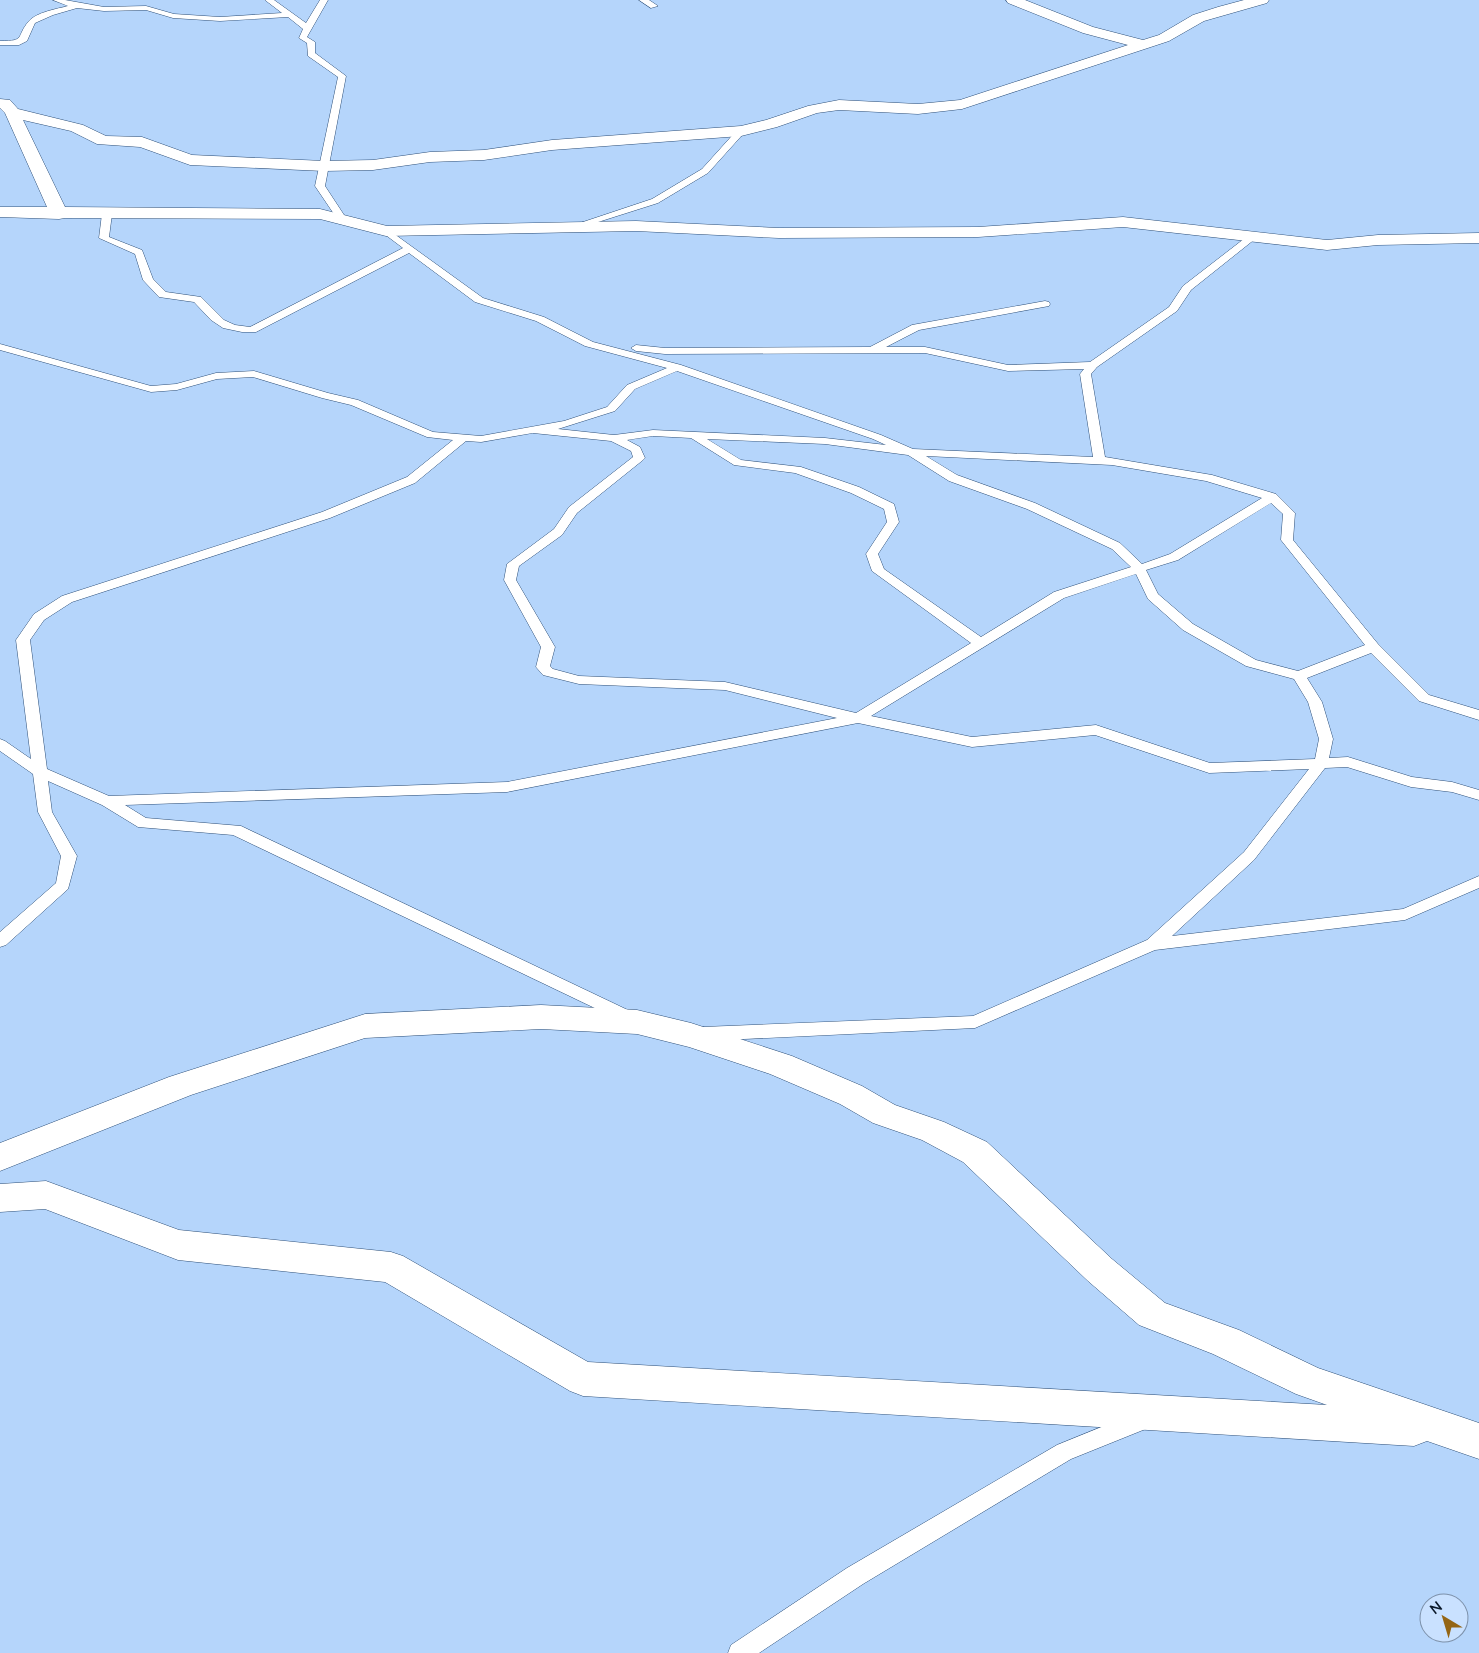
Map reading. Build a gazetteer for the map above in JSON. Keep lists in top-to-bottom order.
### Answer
{
  "north": "top left"
}
